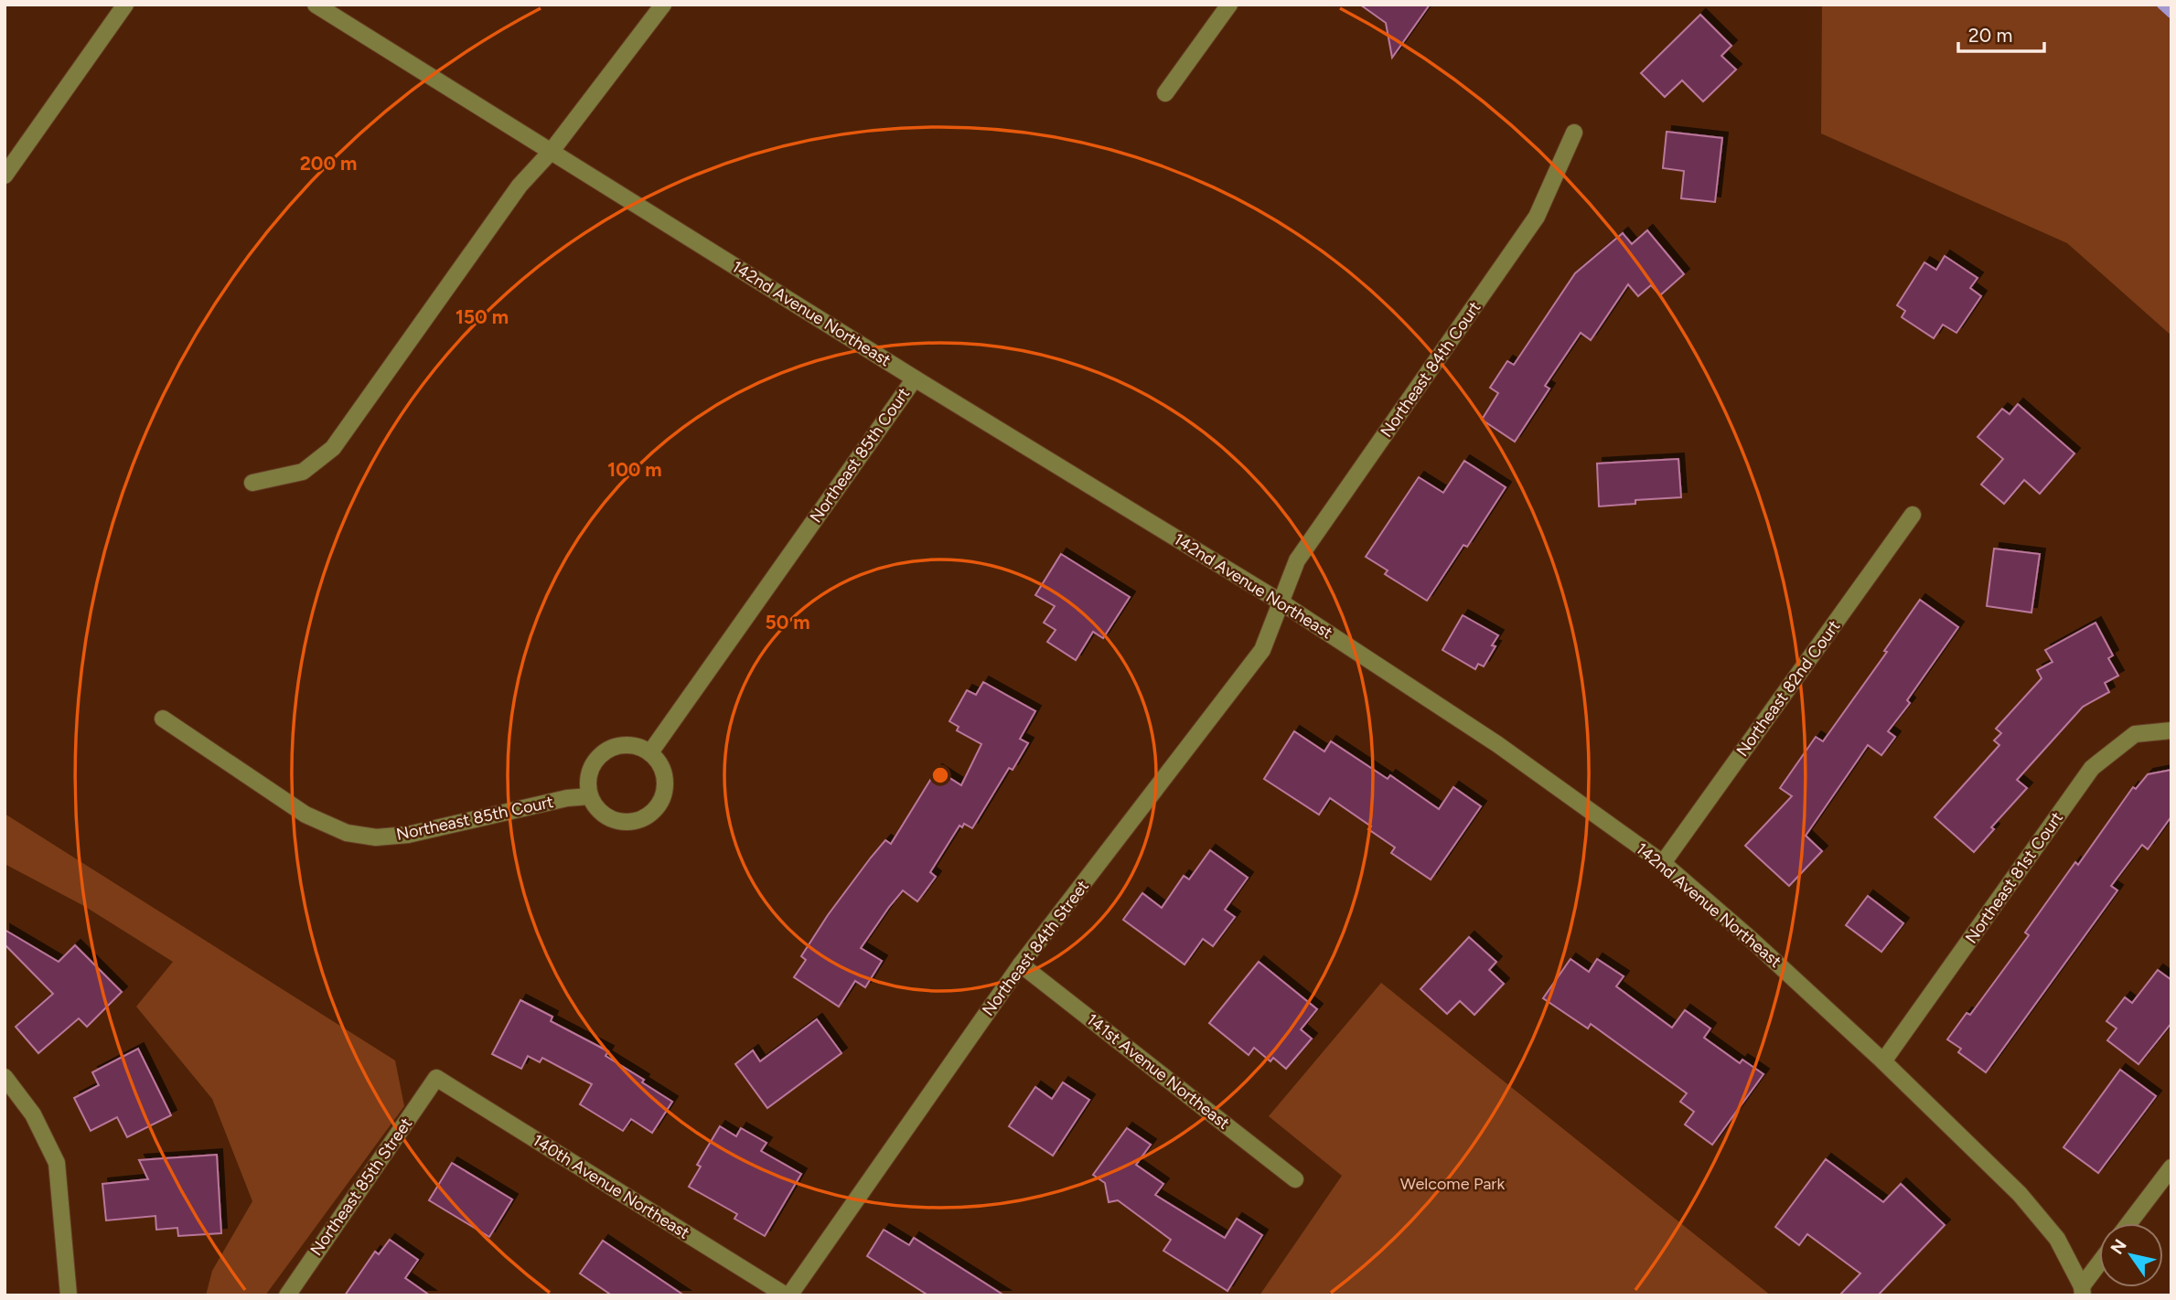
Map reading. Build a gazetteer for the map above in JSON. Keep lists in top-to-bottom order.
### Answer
{
  "streets": {
    "street": [
      "142nd Avenue Northeast",
      "Northeast 84th Court",
      "Northeast 85th Court",
      "Northeast 82nd Court",
      "Northeast 81st Court",
      "Northeast 84th Street",
      "141st Avenue Northeast",
      "Northeast 85th Street",
      "140th Avenue Northeast"
    ]
  },
  "crossings": [
    ["142nd Avenue Northeast", "Northeast 84th Court"],
    ["142nd Avenue Northeast", "Northeast 85th Court"],
    ["142nd Avenue Northeast", "Northeast 82nd Court"],
    ["142nd Avenue Northeast", "Northeast 81st Court"],
    ["142nd Avenue Northeast", "Northeast 84th Street"],
    ["Northeast 84th Court", "Northeast 84th Street"],
    ["Northeast 84th Street", "141st Avenue Northeast"],
    ["Northeast 84th Street", "140th Avenue Northeast"],
    ["Northeast 85th Street", "140th Avenue Northeast"]
  ],
  "parks": ["Welcome Park"],
  "scale_bar": "20 m",
  "north": "top left",
  "rings": [
    "200 m",
    "150 m",
    "100 m",
    "50 m"
  ]
}
